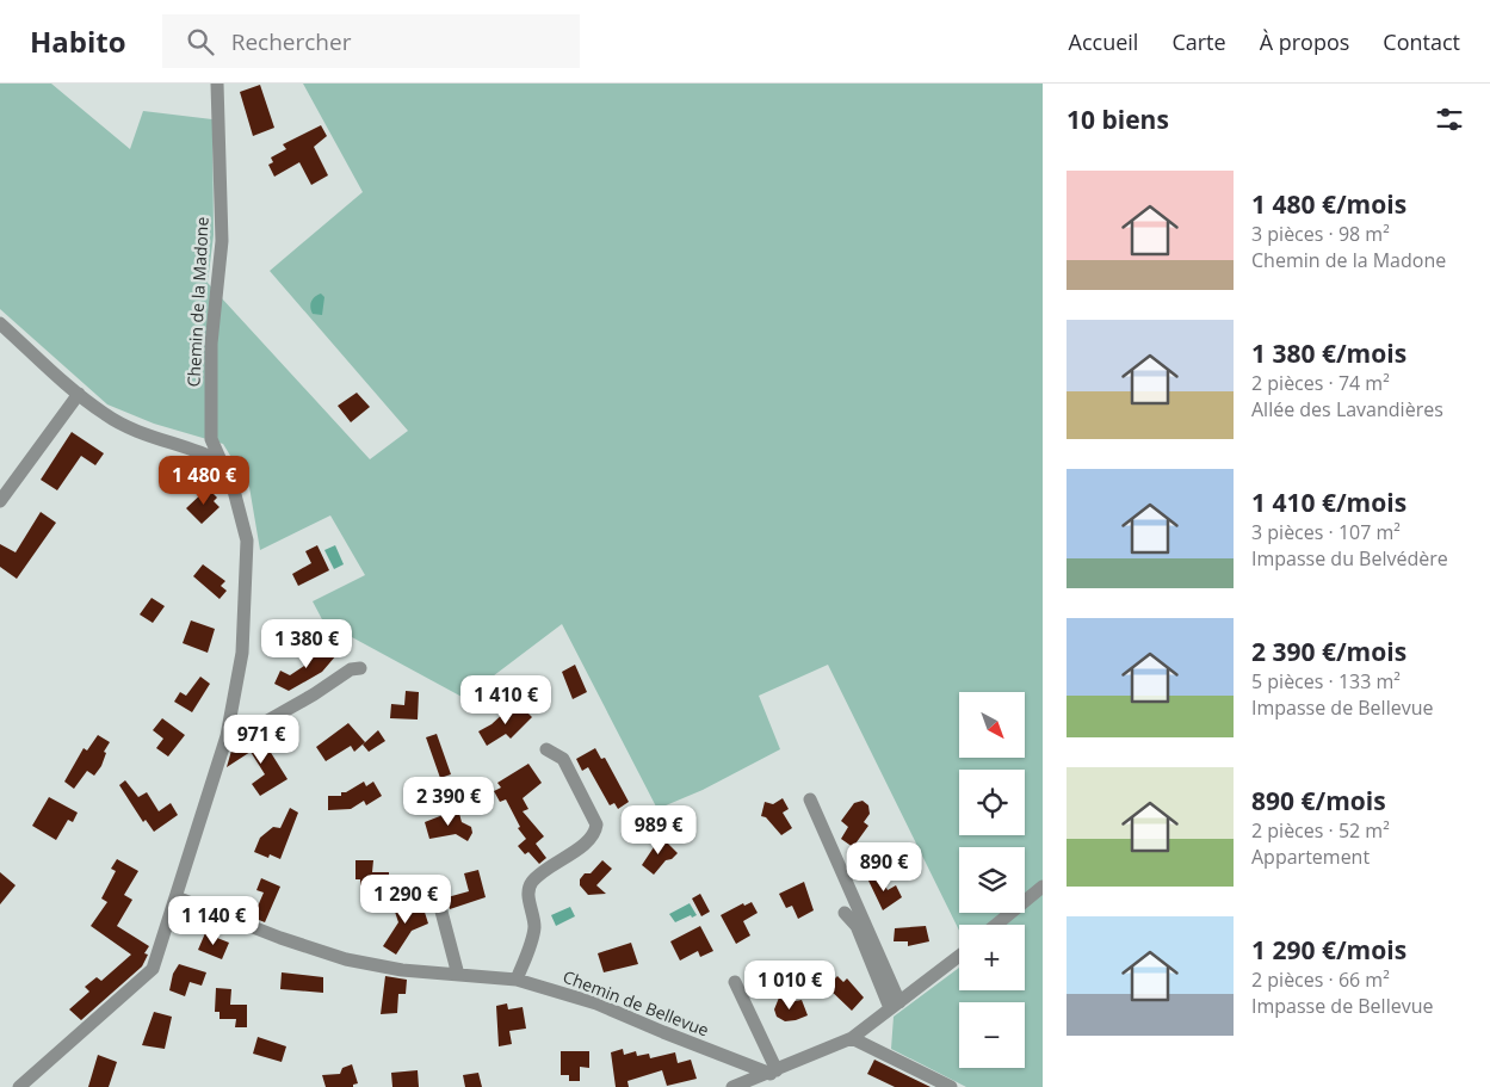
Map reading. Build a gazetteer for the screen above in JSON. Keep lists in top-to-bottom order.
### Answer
{
  "streets": {
    "street": ["Chemin de la Madone", "Chemin de Bellevue"]
  },
  "crossings": [
    ["Chemin de la Madone", "Chemin de Bellevue"]
  ],
  "north": "bottom right",
  "page": {
    "header": "Habito",
    "search": "Rechercher",
    "nav": [
      "Accueil",
      "Carte",
      "À propos",
      "Contact"
    ],
    "heading": "10 biens",
    "list": [
      {
        "name": "1 480 €/mois",
        "note": "3 pièces · 98 m² · Chemin de la Madone"
      },
      {
        "name": "1 380 €/mois",
        "note": "2 pièces · 74 m² · Allée des Lavandières"
      },
      {
        "name": "1 410 €/mois",
        "note": "3 pièces · 107 m² · Impasse du Belvédère"
      },
      {
        "name": "2 390 €/mois",
        "note": "5 pièces · 133 m² · Impasse de Bellevue"
      },
      {
        "name": "890 €/mois",
        "note": "2 pièces · 52 m² · Appartement"
      },
      {
        "name": "1 290 €/mois",
        "note": "2 pièces · 66 m² · Impasse de Bellevue"
      }
    ],
    "price": [
      "1 480 €",
      "1 380 €",
      "1 410 €",
      "971 €",
      "2 390 €",
      "989 €",
      "890 €",
      "1 290 €",
      "1 140 €",
      "1 010 €"
    ],
    "map_buttons": ["+", "−"]
  }
}
